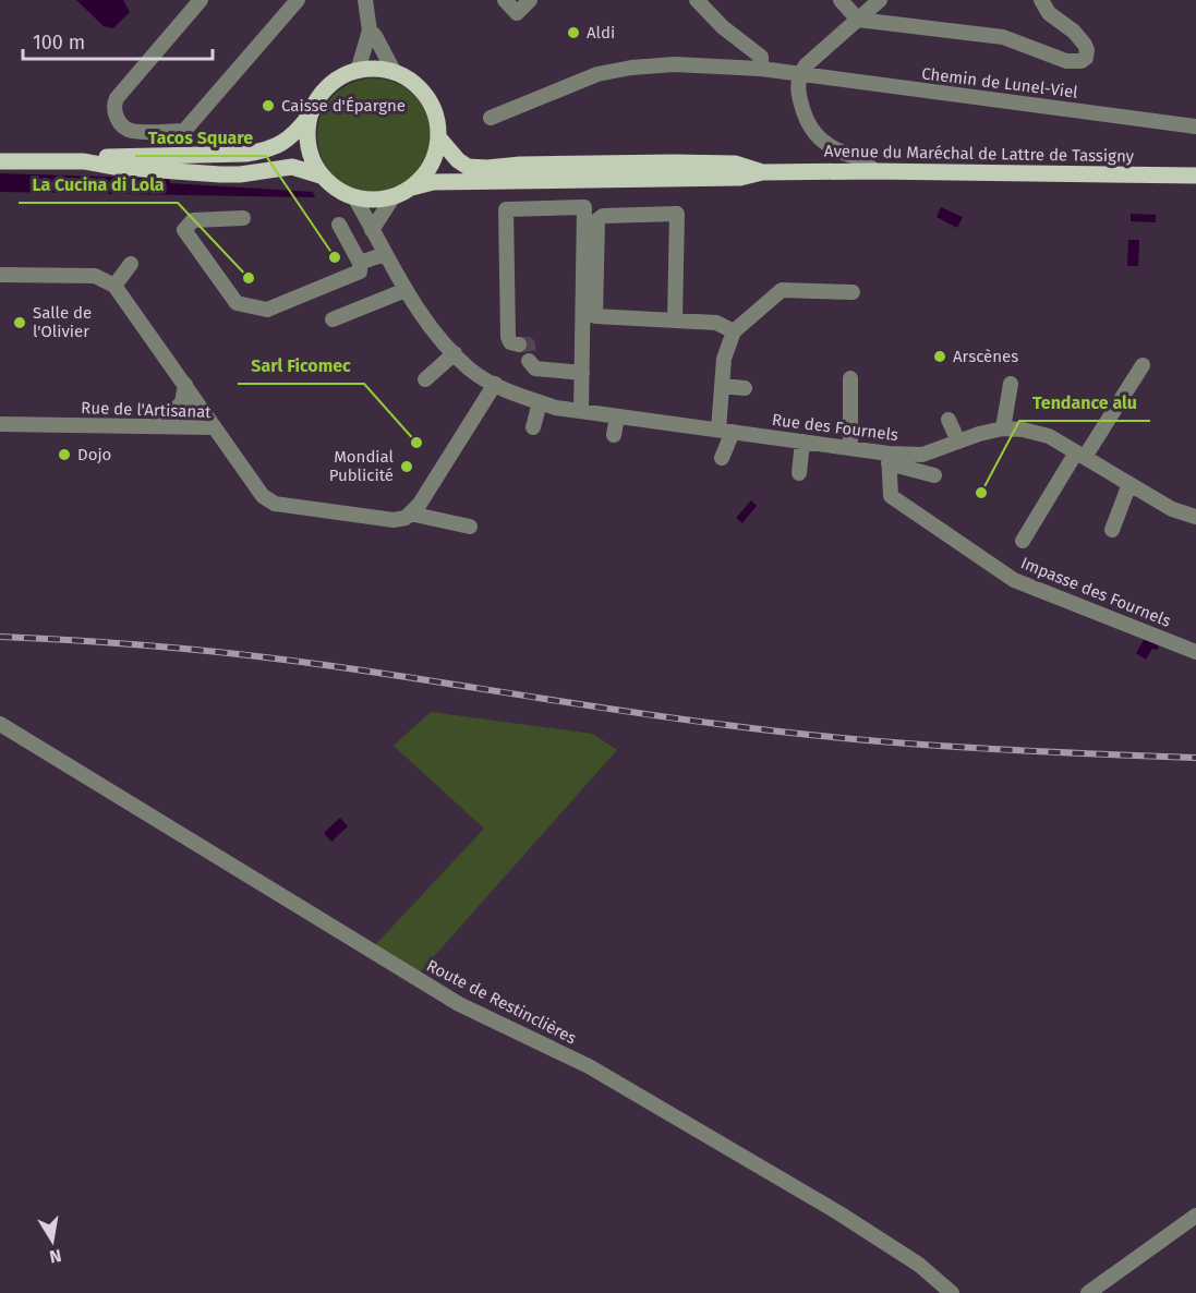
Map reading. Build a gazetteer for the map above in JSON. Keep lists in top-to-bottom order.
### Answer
{
  "streets": {
    "main road": ["Avenue du Maréchal de Lattre de Tassigny"],
    "street": [
      "Chemin de Lunel-Viel",
      "Rue de l'Artisanat",
      "Rue des Fournels",
      "Impasse des Fournels",
      "Route de Restinclières"
    ]
  },
  "crossings": [
    ["Avenue du Maréchal de Lattre de Tassigny", "Rue des Fournels"],
    ["Rue des Fournels", "Impasse des Fournels"]
  ],
  "places": [
    "Aldi",
    "Caisse d'Épargne",
    "Tacos Square",
    "La Cucina di Lola",
    "Salle de l'Olivier",
    "Arscènes",
    "Sarl Ficomec",
    "Dojo",
    "Mondial Publicité",
    "Tendance alu"
  ],
  "scale_bar": "100 m",
  "north": "bottom"
}
